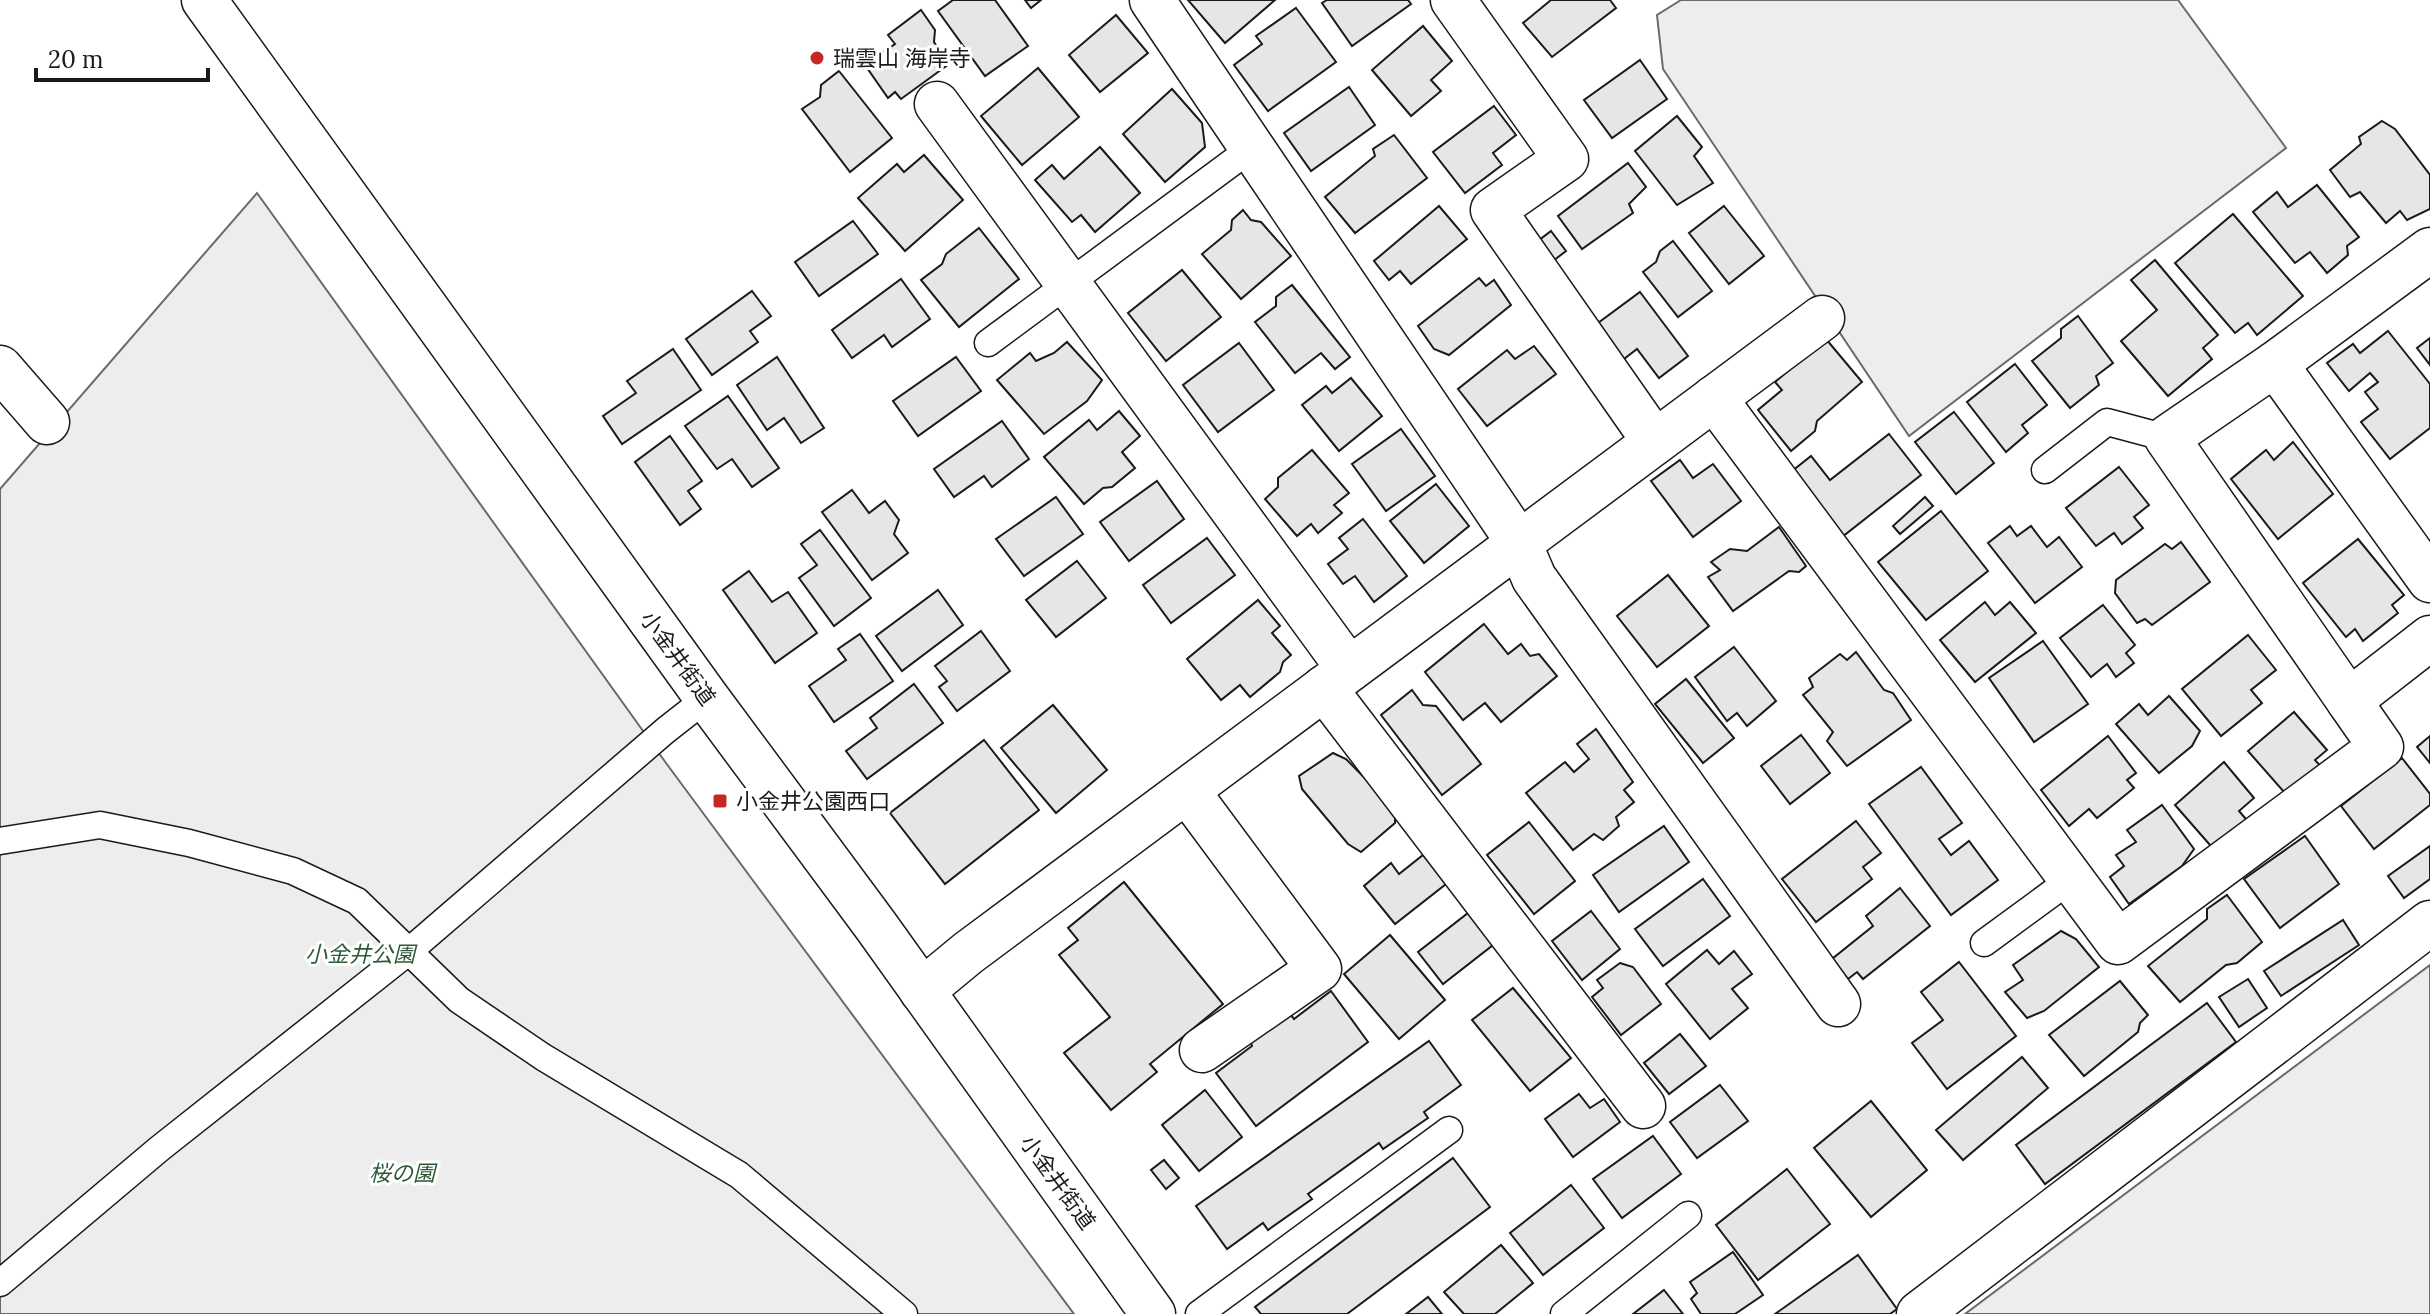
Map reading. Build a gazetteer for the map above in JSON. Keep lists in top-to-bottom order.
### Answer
{
  "streets": {
    "street": ["小金井街道"]
  },
  "parks": ["小金井公園", "桜の園"],
  "places": {
    "other": ["瑞雲山 海岸寺"],
    "transit": ["小金井公園西口"]
  },
  "scale_bar": "20 m"
}
